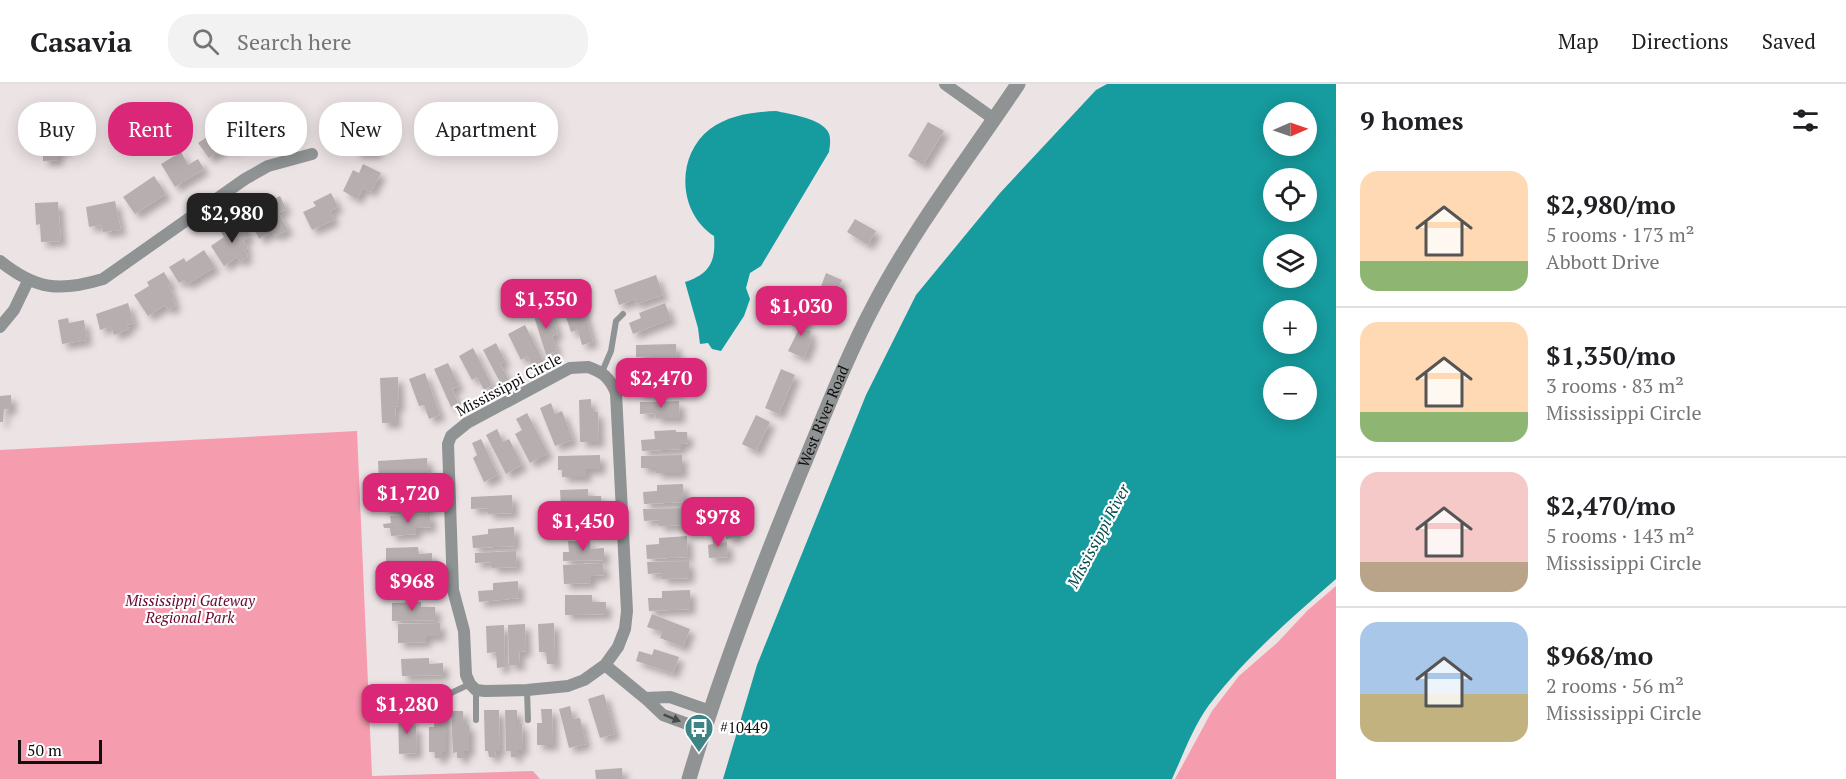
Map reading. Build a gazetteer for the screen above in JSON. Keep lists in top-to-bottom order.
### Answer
{
  "streets": {
    "street": ["Mississippi Circle", "West River Road"]
  },
  "water": ["Mississippi River"],
  "parks": ["Mississippi Gateway Regional Park"],
  "places": {
    "bus stop": ["#10449"]
  },
  "scale_bar": "50 m",
  "north": "right",
  "page": {
    "header": "Casavia",
    "search": "Search here",
    "nav": ["Map", "Directions", "Saved"],
    "heading": "9 homes",
    "map_buttons": ["+", "−"],
    "chip": [
      "Buy",
      "Rent",
      "Filters",
      "New",
      "Apartment"
    ],
    "list": [
      {
        "name": "$2,980/mo",
        "note": "5 rooms · 173 m² · Abbott Drive"
      },
      {
        "name": "$1,350/mo",
        "note": "3 rooms · 83 m² · Mississippi Circle"
      },
      {
        "name": "$2,470/mo",
        "note": "5 rooms · 143 m² · Mississippi Circle"
      },
      {
        "name": "$968/mo",
        "note": "2 rooms · 56 m² · Mississippi Circle"
      }
    ],
    "price": [
      "$2,980",
      "$1,350",
      "$1,030",
      "$2,470",
      "$1,720",
      "$978",
      "$1,450",
      "$968",
      "$1,280"
    ],
    "scale": "50 m"
  }
}
